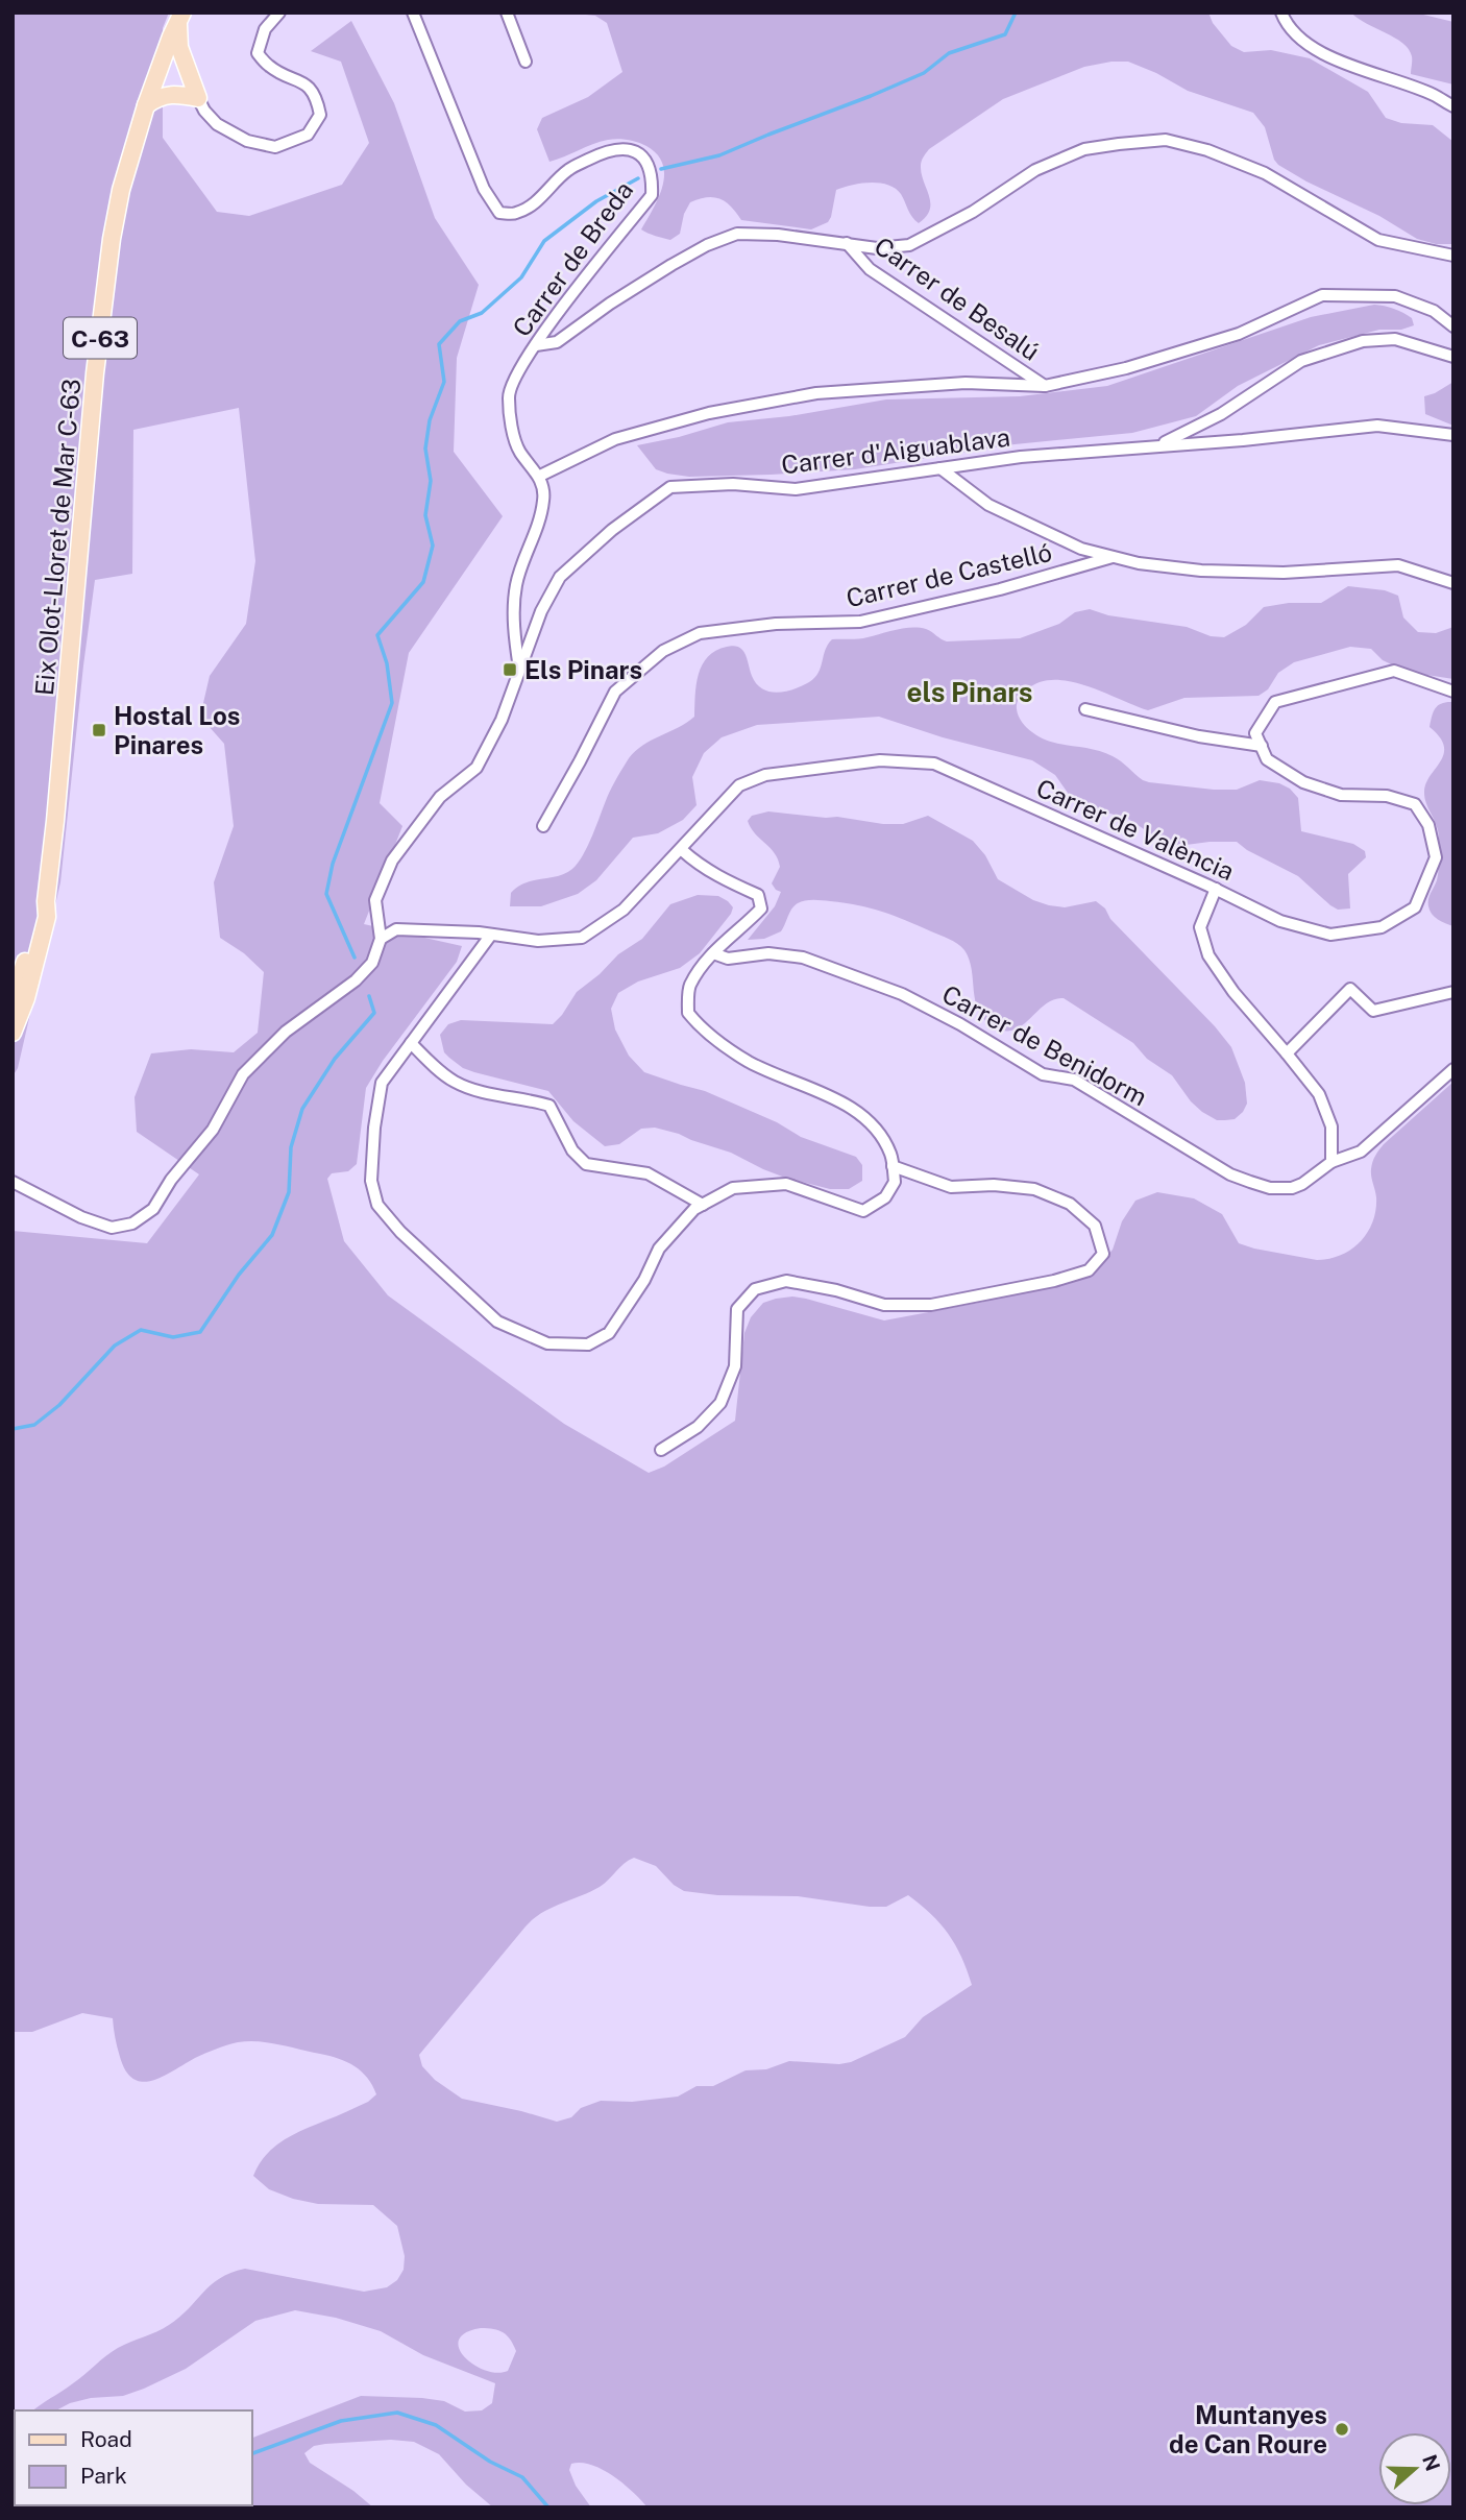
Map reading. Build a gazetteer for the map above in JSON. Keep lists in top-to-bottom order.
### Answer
{
  "streets": {
    "main road": ["C-63", "Eix Olot-Lloret de Mar C-63"],
    "street": [
      "Carrer de Breda",
      "Carrer de Besalú",
      "Carrer d'Aiguablava",
      "Carrer de Castelló",
      "Carrer de València",
      "Carrer de Benidorm"
    ]
  },
  "crossings": [
    ["Carrer d'Aiguablava", "Carrer de València"]
  ],
  "districts": ["els Pinars"],
  "places": {
    "transit": ["Els Pinars", "Hostal Los Pinares"],
    "other": ["Muntanyes de Can Roure"]
  },
  "legend": ["Road", "Park"],
  "north": "right"
}
